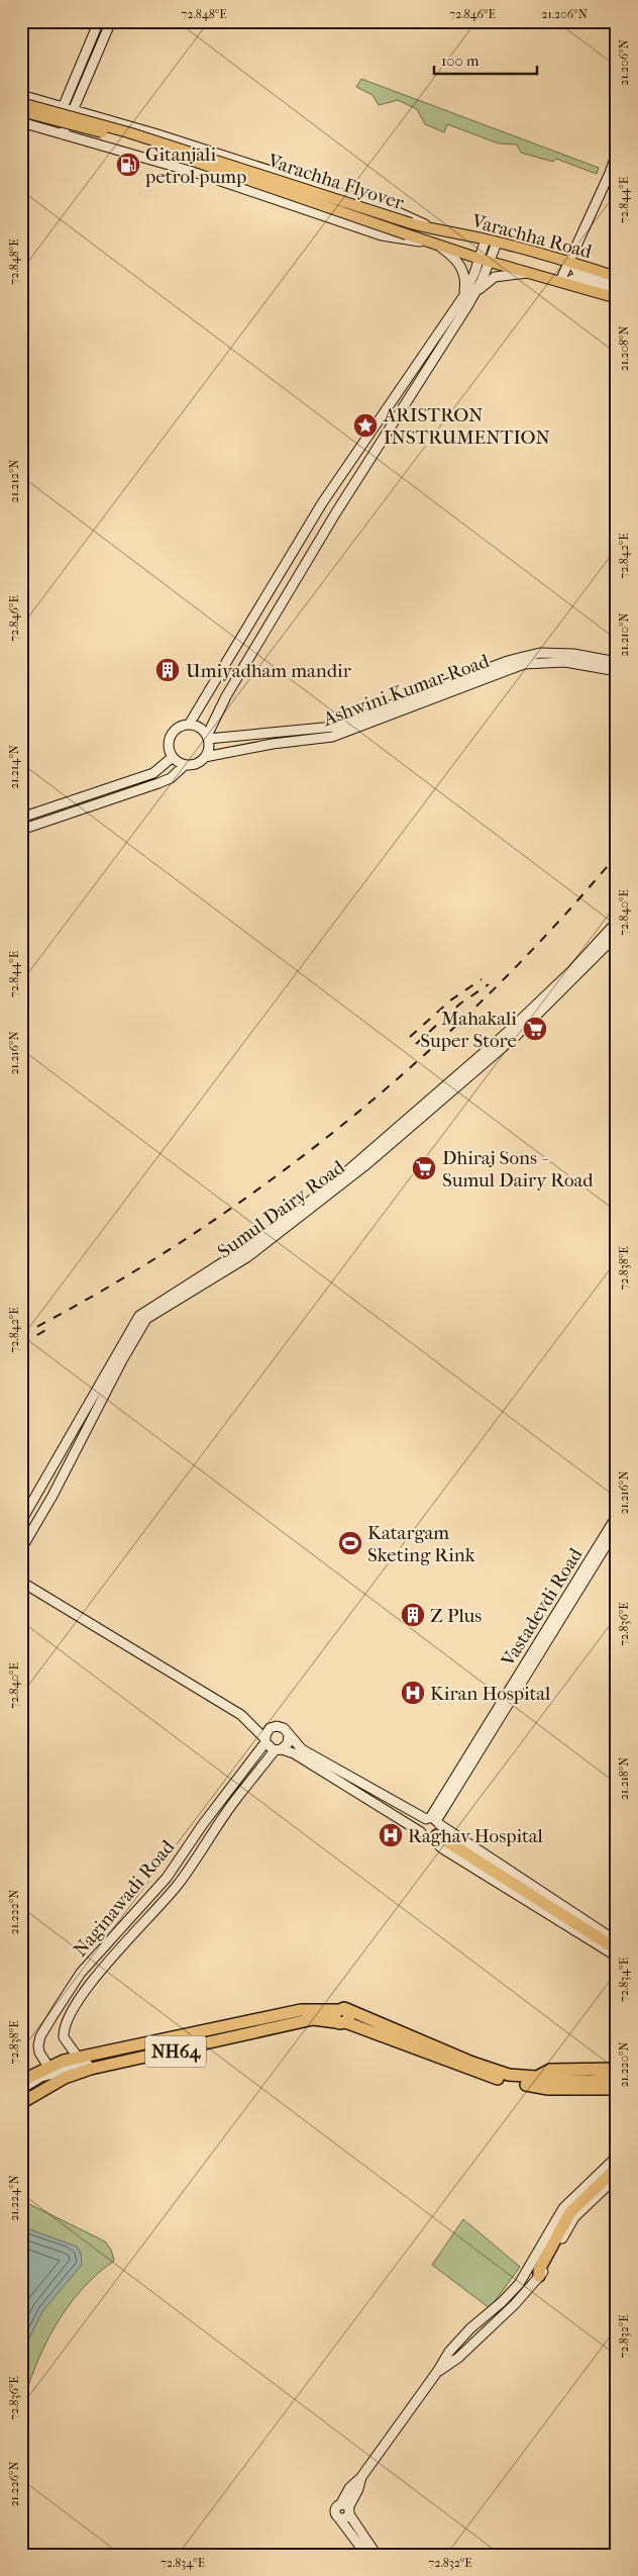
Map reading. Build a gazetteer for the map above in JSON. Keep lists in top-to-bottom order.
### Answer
{
  "streets": {
    "highway": ["NH64"],
    "main road": ["Varachha Flyover", "Varachha Road"],
    "street": [
      "Ashwini Kumar Road",
      "Sumul Dairy Road",
      "Vastadevdi Road",
      "Naginawadi Road"
    ]
  },
  "crossings": [
    ["Varachha Flyover", "Varachha Road"],
    ["Naginawadi Road", "NH64"]
  ],
  "places": {
    "fuel station": ["Gitanjali petrol pump"],
    "place": ["ARISTRON INSTRUMENTION"],
    "building": ["Umiyadham mandir", "Z Plus"],
    "supermarket": ["Mahakali Super Store", "Dhiraj Sons - Sumul Dairy Road"],
    "sports": ["Katargam Sketing Rink"],
    "hospital": ["Kiran Hospital", "Raghav Hospital"]
  },
  "scale_bar": "100 m",
  "coordinates": [
    "72.848°E",
    "72.846°E",
    "21.206°N",
    "72.844°E",
    "21.208°N",
    "21.212°N",
    "72.842°E",
    "21.210°N",
    "21.214°N",
    "72.840°E",
    "21.216°N",
    "72.838°E",
    "72.836°E",
    "21.218°N",
    "21.222°N",
    "72.834°E",
    "21.220°N",
    "21.224°N",
    "72.832°E",
    "21.226°N"
  ]
}
